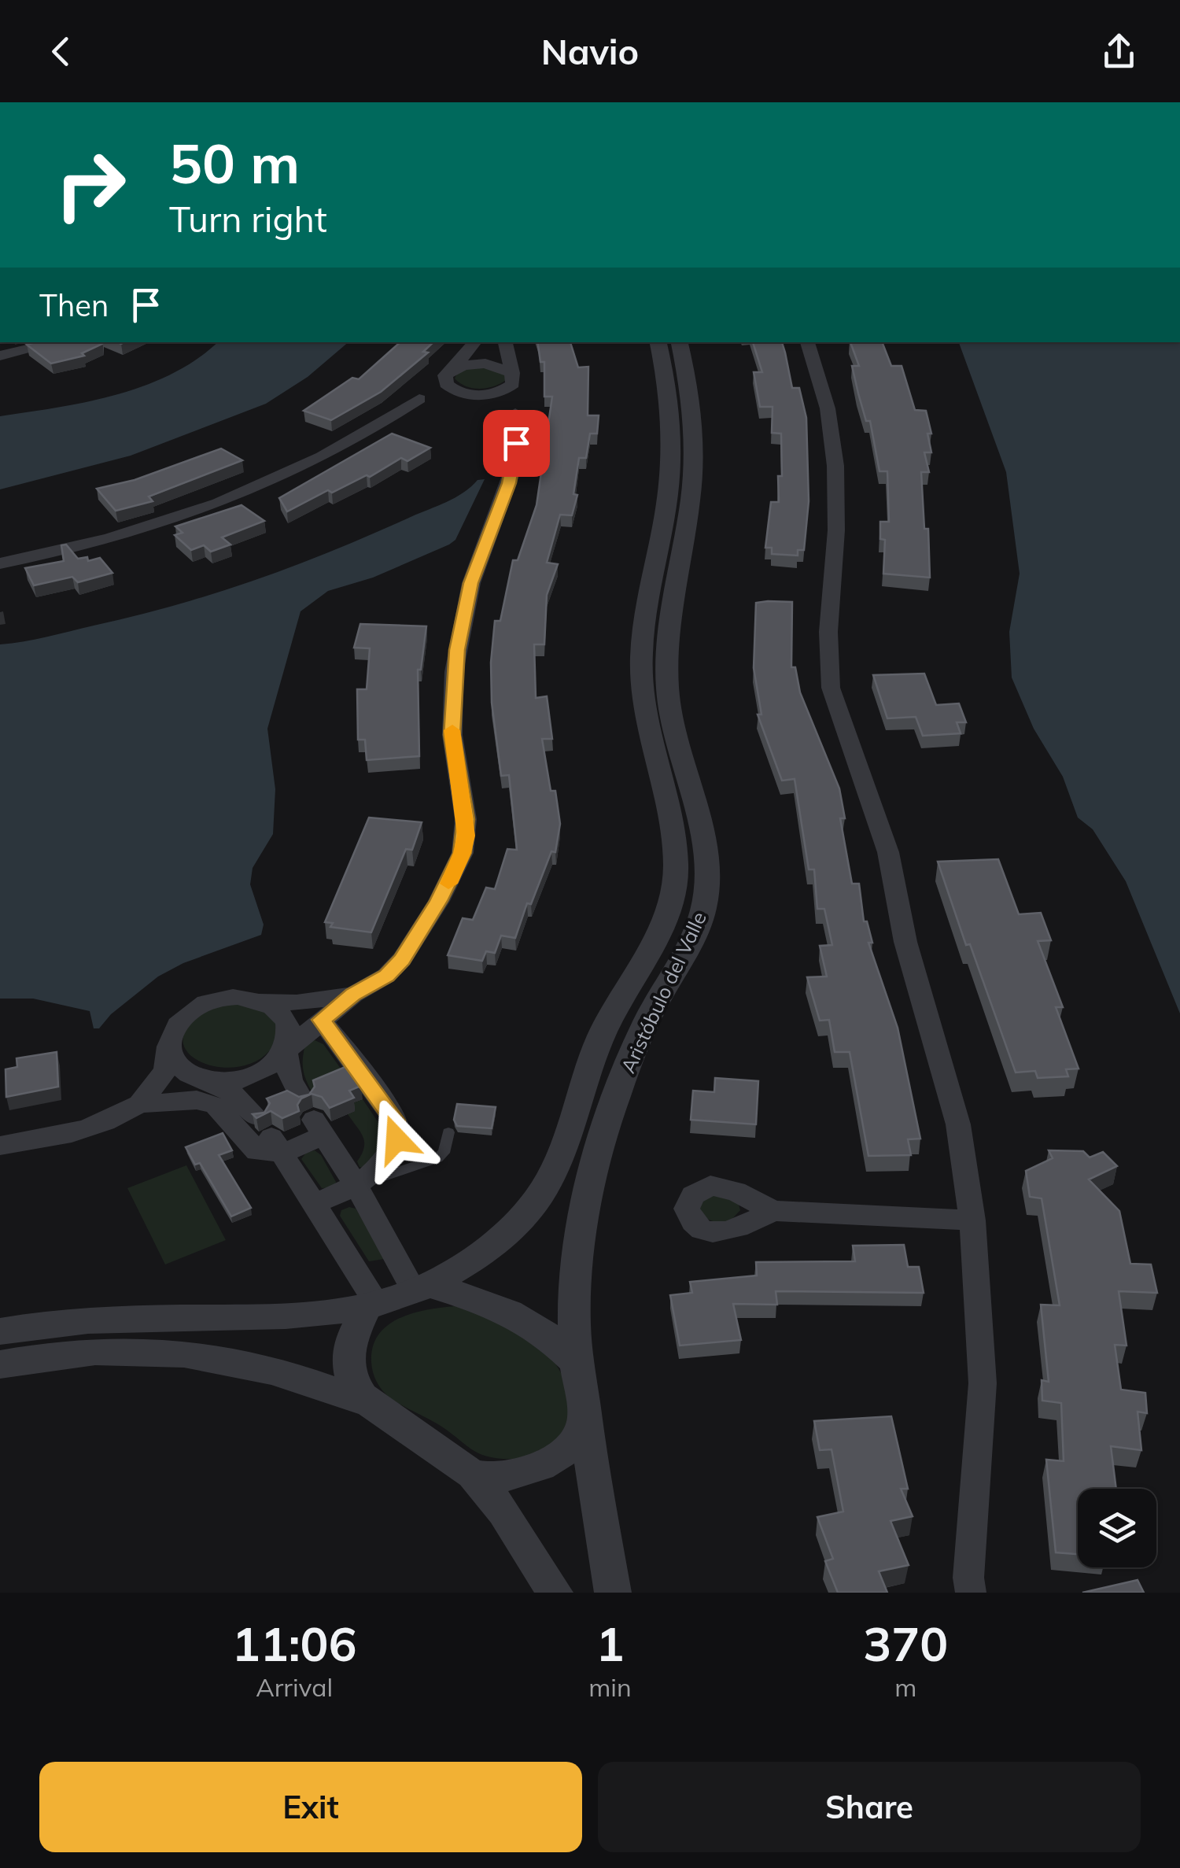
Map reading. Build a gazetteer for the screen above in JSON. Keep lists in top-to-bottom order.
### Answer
{
  "streets": {
    "street": ["Aristóbulo del Valle"]
  },
  "page": {
    "header": "Navio",
    "turn": ["50 m", "Turn right"],
    "then": "Then",
    "eta": [
      "11:06",
      "Arrival",
      "1",
      "min",
      "370",
      "m"
    ],
    "buttons": ["Exit", "Share"]
  }
}
